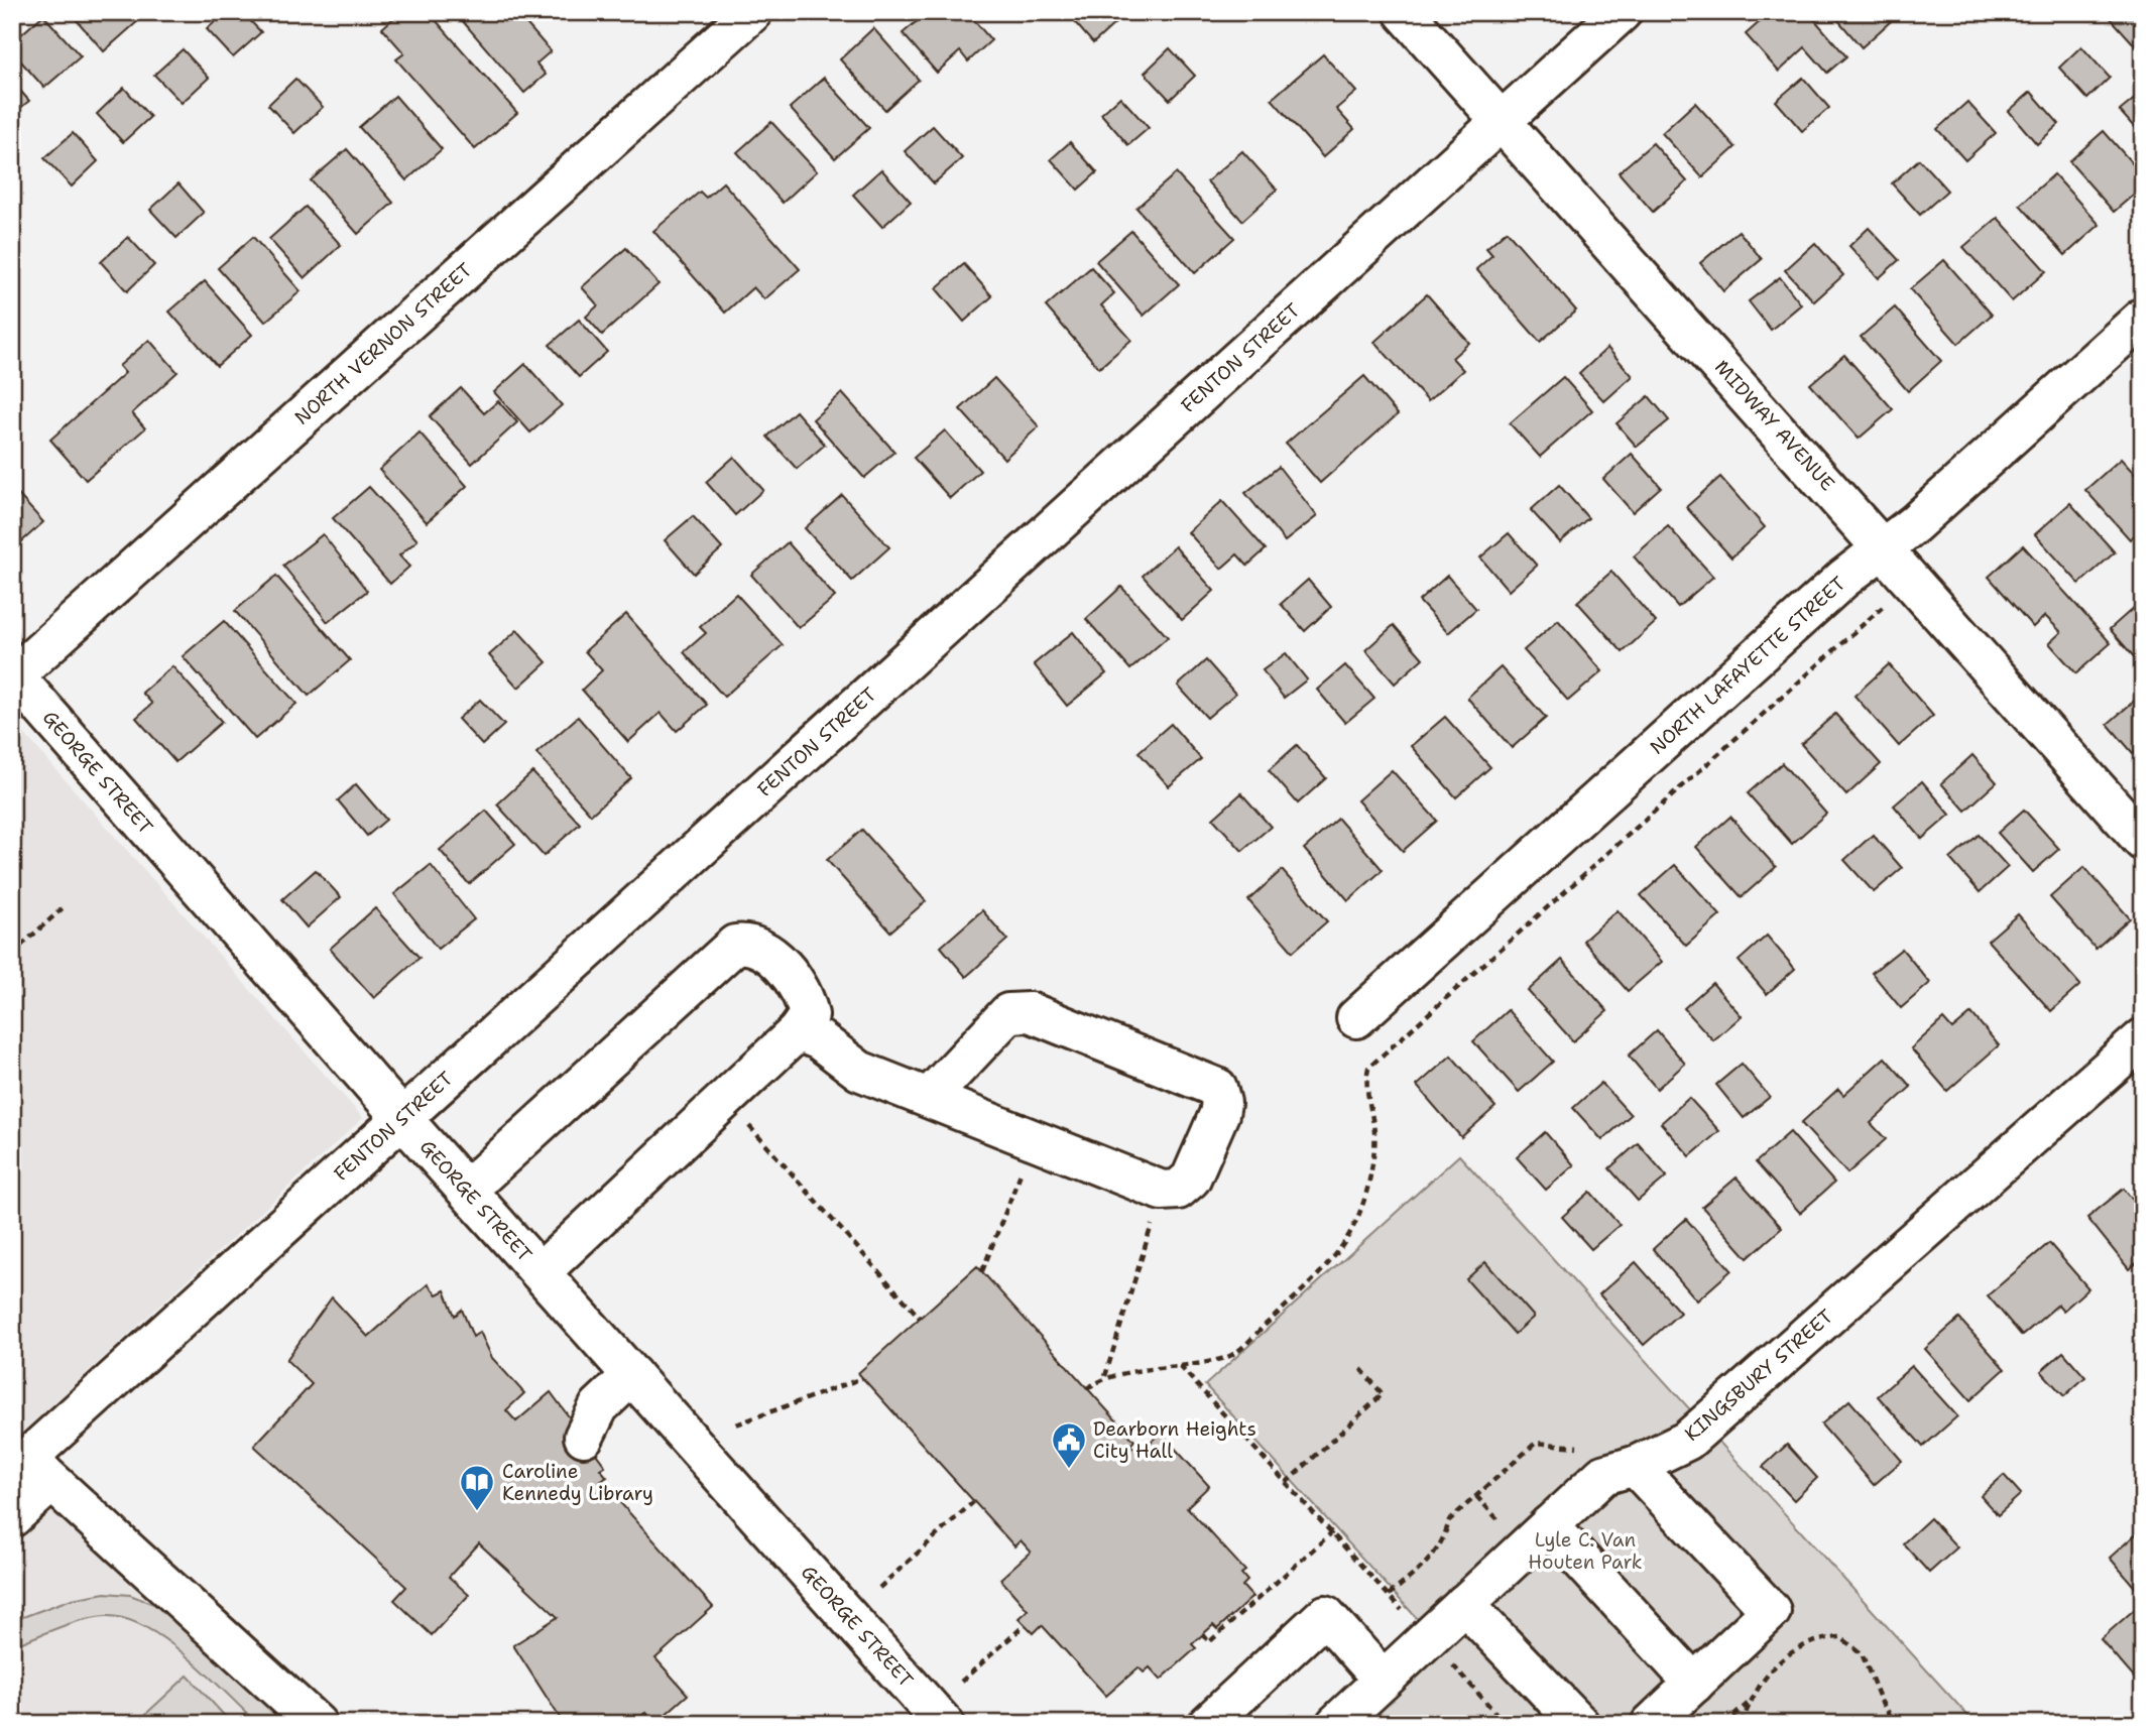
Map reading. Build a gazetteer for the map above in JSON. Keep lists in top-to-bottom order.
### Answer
{
  "streets": {
    "street": [
      "NORTH VERNON STREET",
      "FENTON STREET",
      "MIDWAY AVENUE",
      "NORTH LAFAYETTE STREET",
      "GEORGE STREET",
      "KINGSBURY STREET"
    ]
  },
  "crossings": [
    ["NORTH VERNON STREET", "GEORGE STREET"],
    ["FENTON STREET", "MIDWAY AVENUE"],
    ["FENTON STREET", "GEORGE STREET"],
    ["MIDWAY AVENUE", "NORTH LAFAYETTE STREET"]
  ],
  "parks": ["Lyle C. Van Houten Park"],
  "places": {
    "public building": ["Dearborn Heights City Hall"],
    "library": ["Caroline Kennedy Library"]
  }
}
